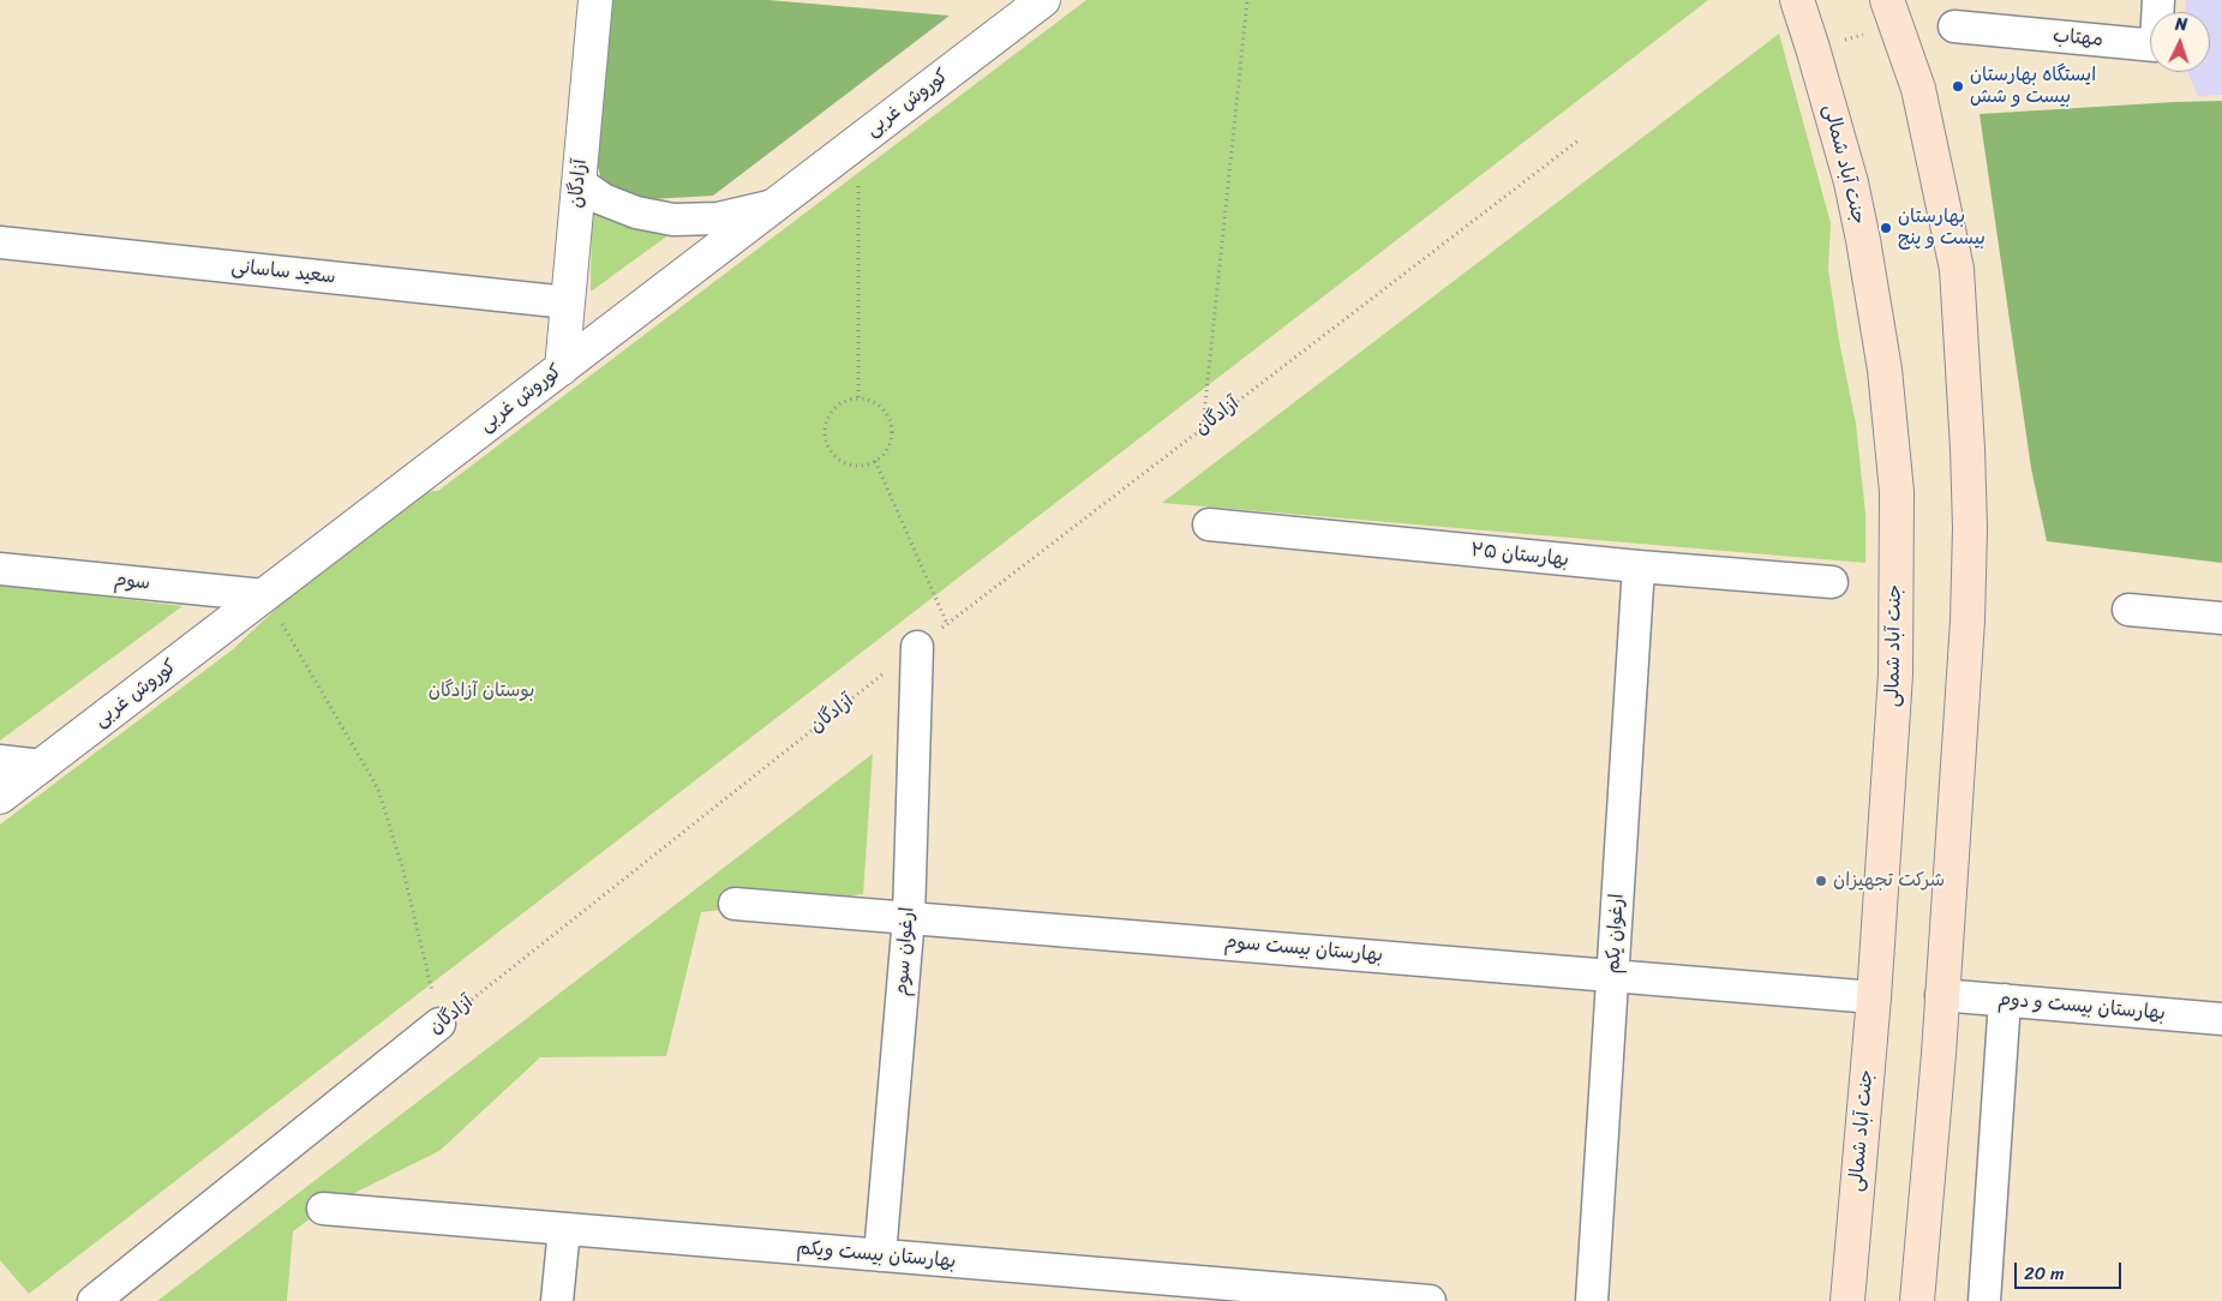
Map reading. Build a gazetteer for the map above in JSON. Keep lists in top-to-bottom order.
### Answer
{
  "streets": {
    "main road": ["جنت آباد شمالی"],
    "street": [
      "مهتاب",
      "کوروش غربی",
      "آزادگان",
      "سعید ساسانی",
      "بهارستان ۲۵",
      "سوم",
      "ارغوان یکم",
      "بهارستان بیست سوم",
      "ارغوان سوم",
      "بهارستان بیست و دوم",
      "بهارستان بیست ویکم"
    ]
  },
  "crossings": [
    ["کوروش غربی", "آزادگان"],
    ["کوروش غربی", "سوم"],
    ["جنت آباد شمالی", "بهارستان بیست سوم"],
    ["آزادگان", "سعید ساسانی"],
    ["آزادگان", "ارغوان سوم"],
    ["بهارستان ۲۵", "ارغوان یکم"],
    ["ارغوان یکم", "بهارستان بیست سوم"],
    ["بهارستان بیست سوم", "ارغوان سوم"],
    ["ارغوان سوم", "بهارستان بیست ویکم"]
  ],
  "parks": ["بوستان آزادگان"],
  "places": ["ایستگاه بهارستان بیست و شش", "بهارستان بیست و پنج", "شرکت تجهیزان"],
  "scale_bar": "20 m",
  "north": "top"
}
